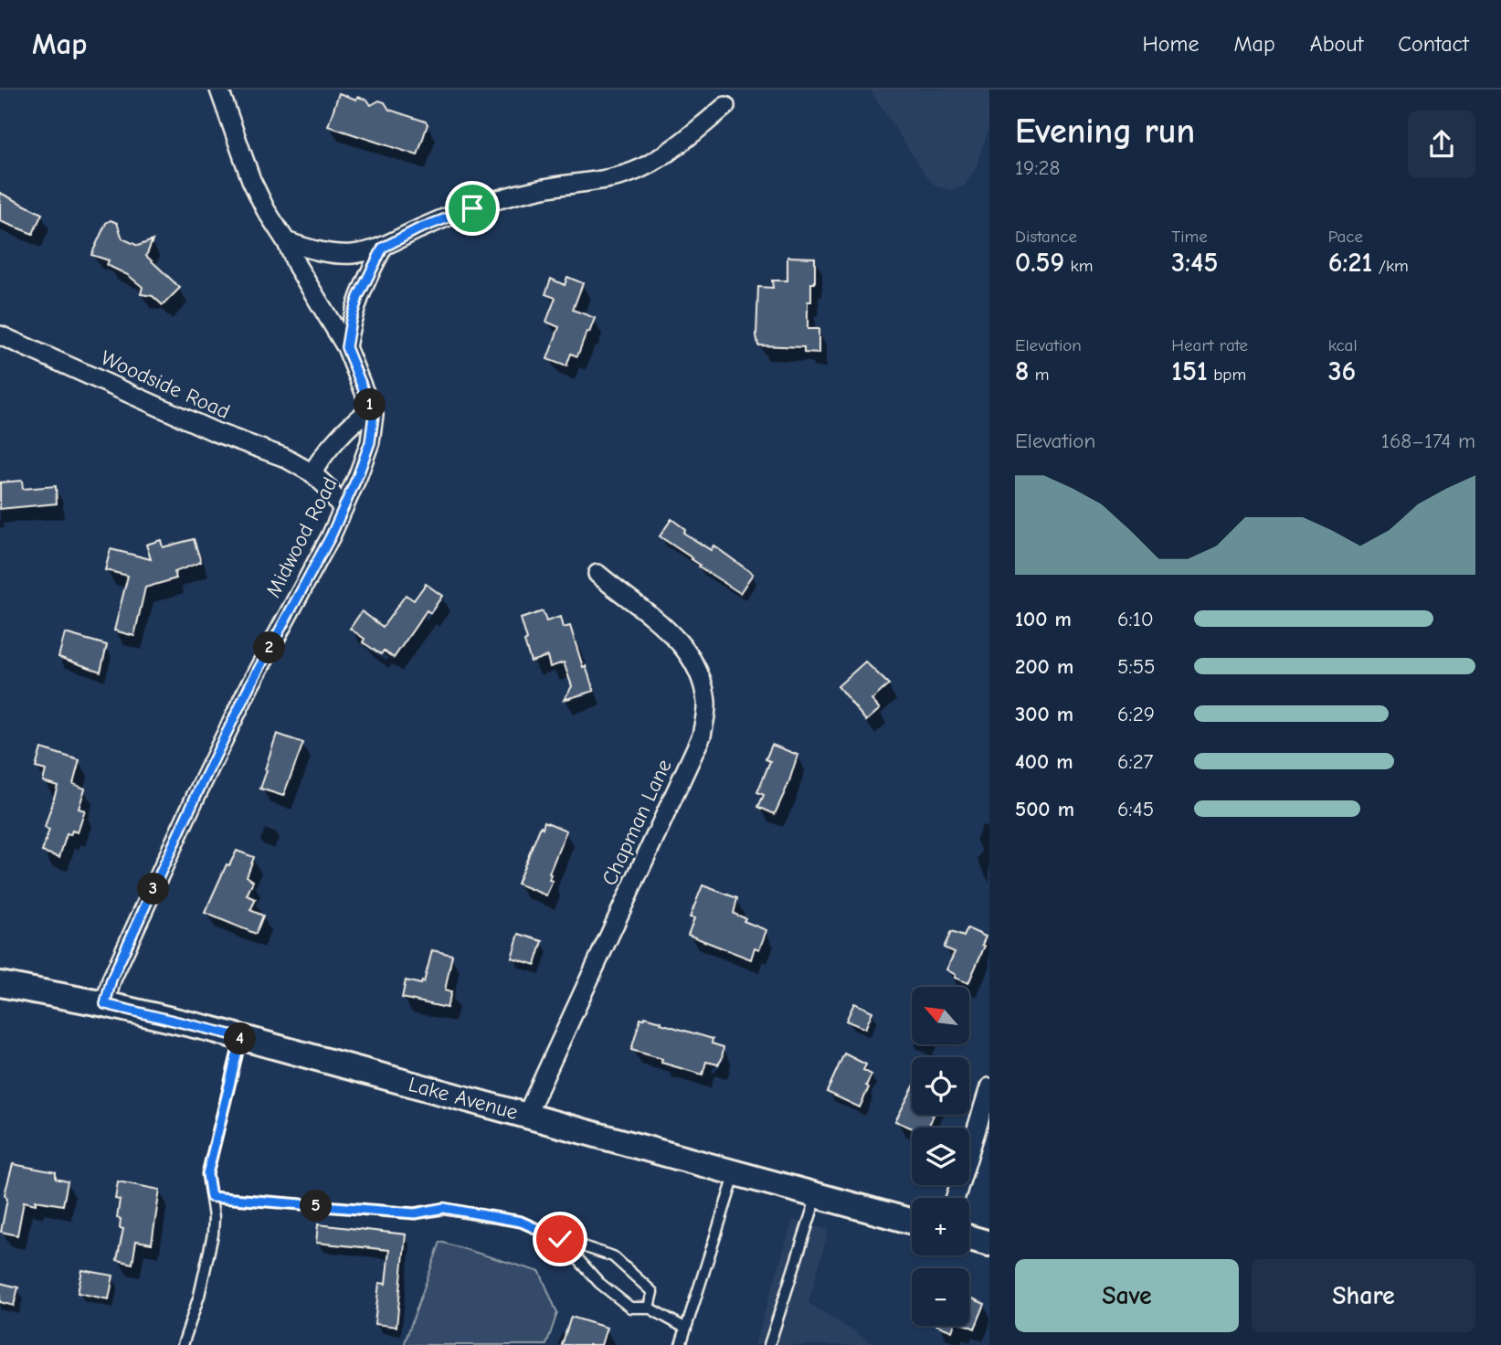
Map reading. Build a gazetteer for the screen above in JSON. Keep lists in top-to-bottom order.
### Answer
{
  "streets": {
    "main road": ["Lake Avenue"],
    "street": ["Woodside Road", "Midwood Road", "Chapman Lane"]
  },
  "crossings": [
    ["Woodside Road", "Midwood Road"],
    ["Midwood Road", "Lake Avenue"],
    ["Chapman Lane", "Lake Avenue"]
  ],
  "north": "top left",
  "page": {
    "header": "Map",
    "nav": [
      "Home",
      "Map",
      "About",
      "Contact"
    ],
    "heading": ["Evening run", "19:28"],
    "stats": [
      ["Distance", "0.59 km"],
      ["Time", "3:45"],
      ["Pace", "6:21 /km"],
      ["Elevation", "8 m"],
      ["Heart rate", "151 bpm"],
      ["kcal", "36"]
    ],
    "pins": [
      "1",
      "2",
      "3",
      "4",
      "5"
    ],
    "chart": ["Elevation", "168–174 m"],
    "list": [
      {
        "name": "100 m",
        "note": "6:10"
      },
      {
        "name": "200 m",
        "note": "5:55"
      },
      {
        "name": "300 m",
        "note": "6:29"
      },
      {
        "name": "400 m",
        "note": "6:27"
      },
      {
        "name": "500 m",
        "note": "6:45"
      }
    ],
    "map_buttons": ["+", "−"],
    "buttons": ["Save", "Share"]
  }
}
